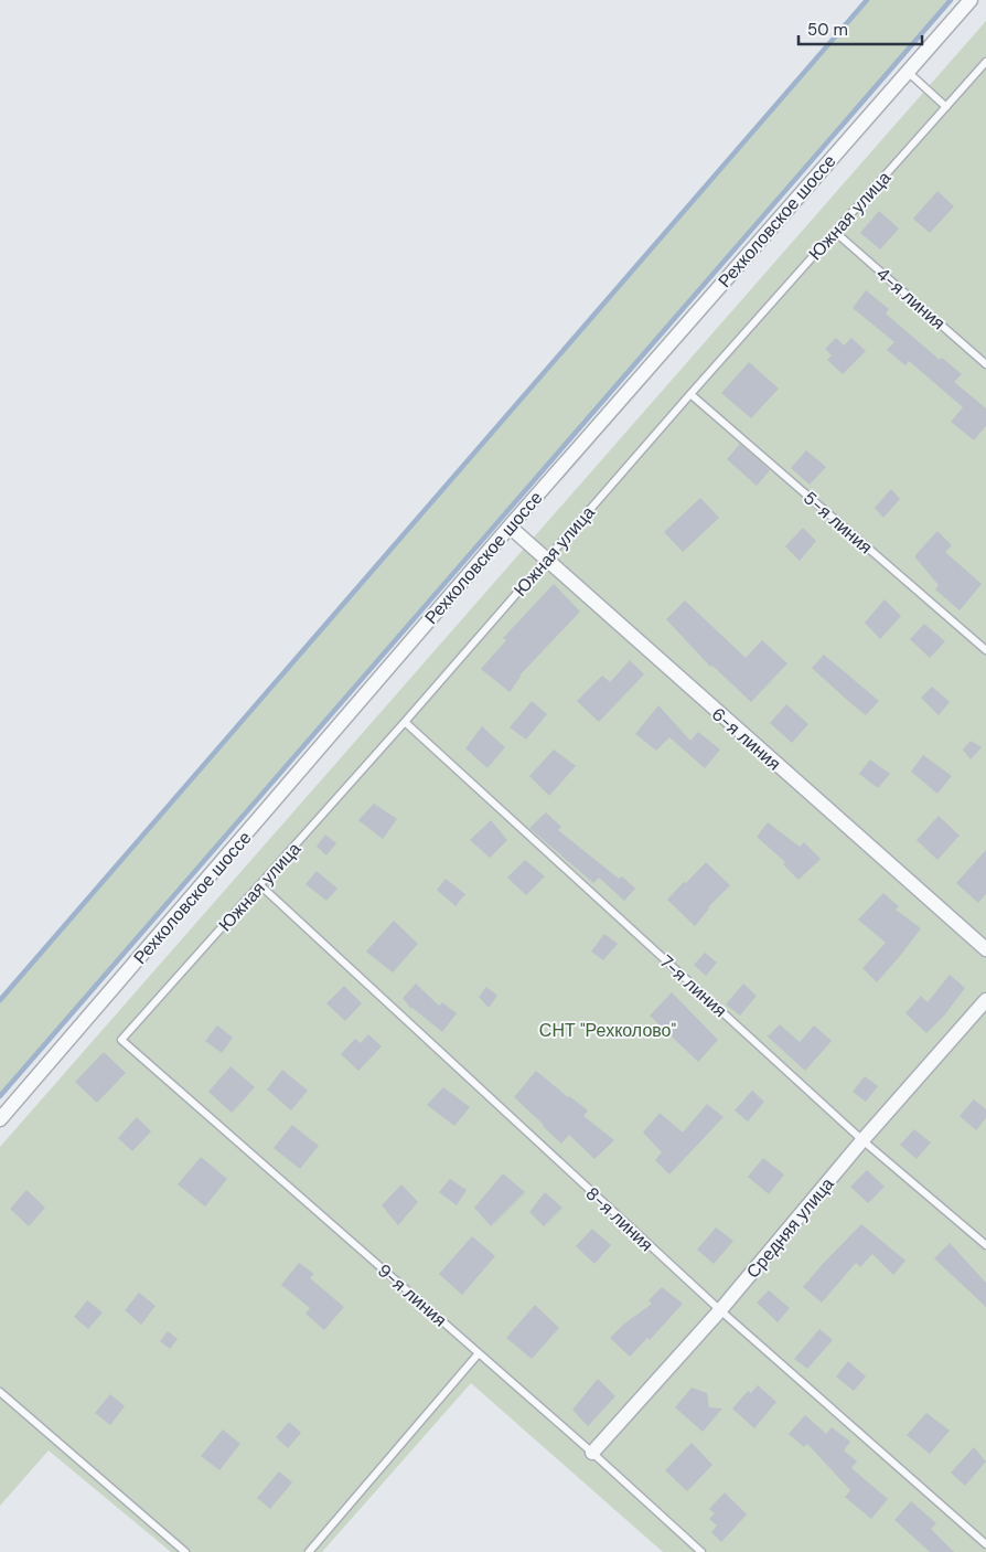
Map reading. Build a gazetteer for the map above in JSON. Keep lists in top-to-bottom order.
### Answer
{
  "streets": {
    "street": ["Рехколовское шоссе", "6-я линия", "Средняя улица"],
    "lane": [
      "Южная улица",
      "4-я линия",
      "5-я линия",
      "7-я линия",
      "8-я линия",
      "9-я линия"
    ]
  },
  "crossings": [
    ["Южная улица", "4-я линия"],
    ["Южная улица", "5-я линия"],
    ["Южная улица", "6-я линия"],
    ["Южная улица", "7-я линия"],
    ["Южная улица", "8-я линия"],
    ["Южная улица", "9-я линия"],
    ["Рехколовское шоссе", "6-я линия"],
    ["7-я линия", "Средняя улица"],
    ["8-я линия", "Средняя улица"],
    ["Средняя улица", "9-я линия"]
  ],
  "parks": ["СНТ \"Рехколово\""],
  "scale_bar": "50 m"
}
